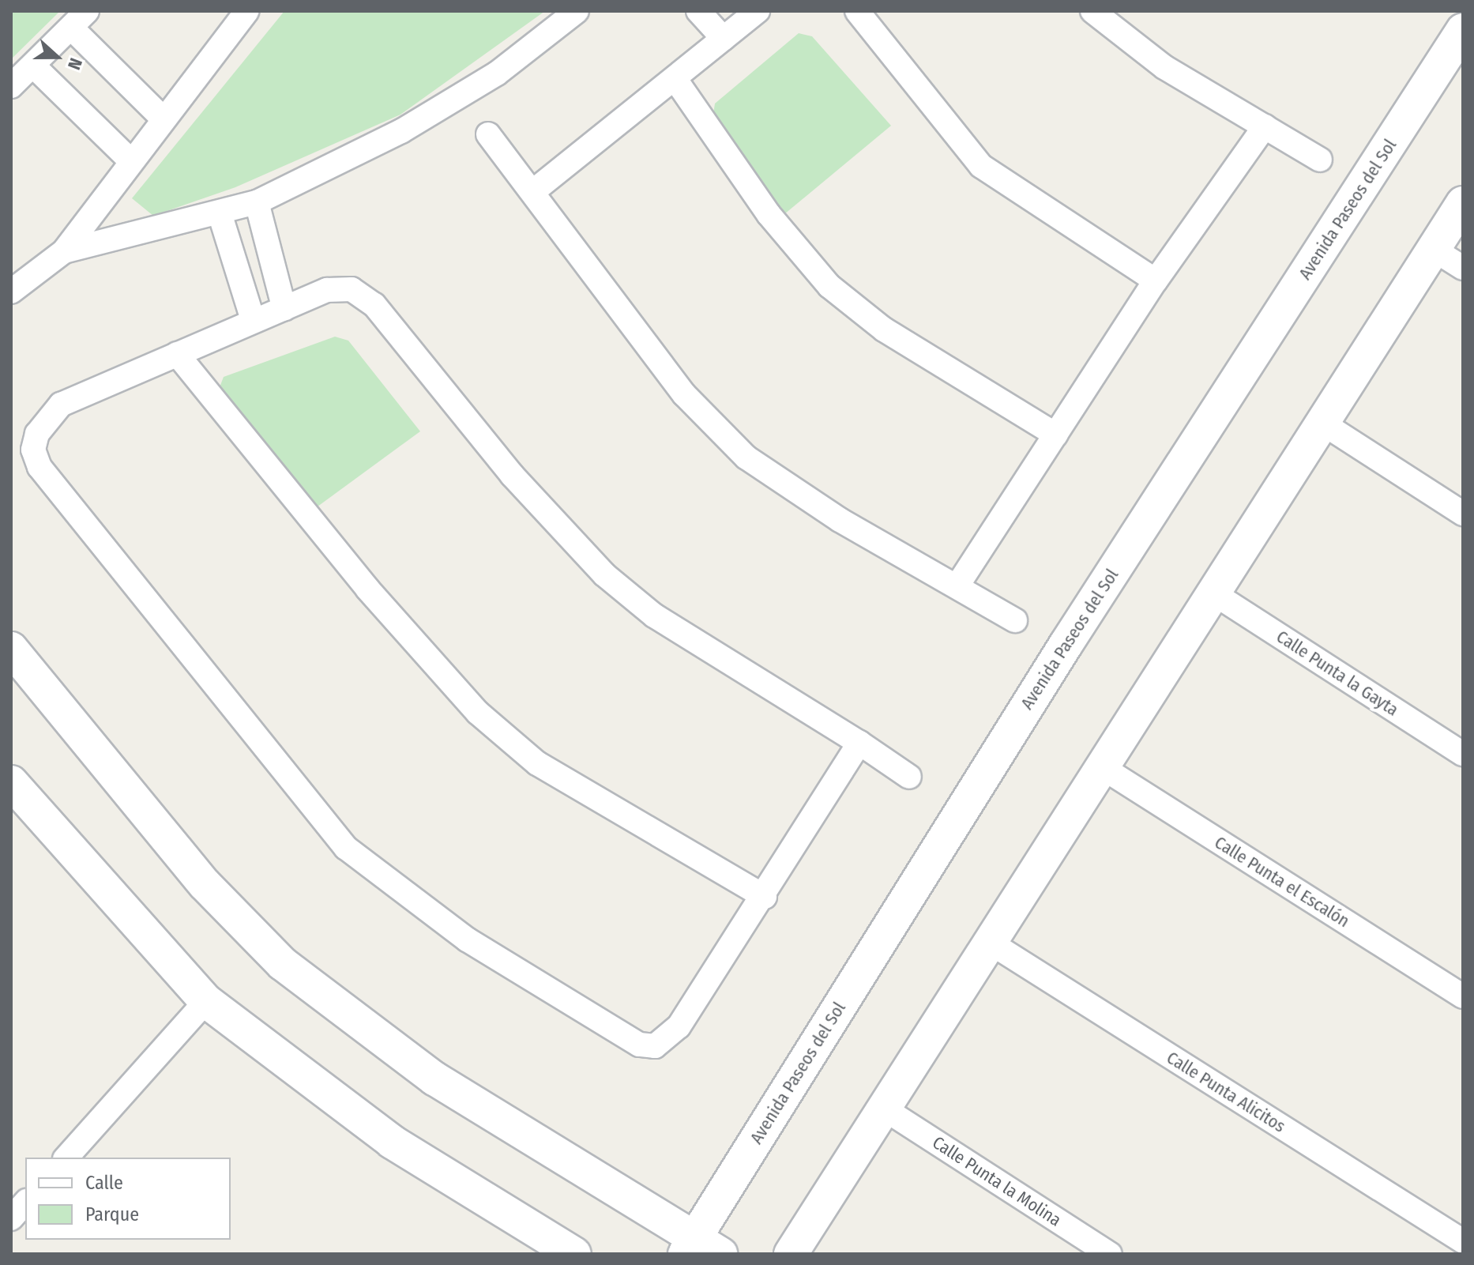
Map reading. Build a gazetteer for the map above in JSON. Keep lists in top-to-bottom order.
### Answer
{
  "streets": {
    "street": [
      "Avenida Paseos del Sol",
      "Calle Punta la Gayta",
      "Calle Punta el Escalón",
      "Calle Punta Alicitos",
      "Calle Punta la Molina"
    ]
  },
  "legend": ["Calle", "Parque"],
  "north": "right"
}
